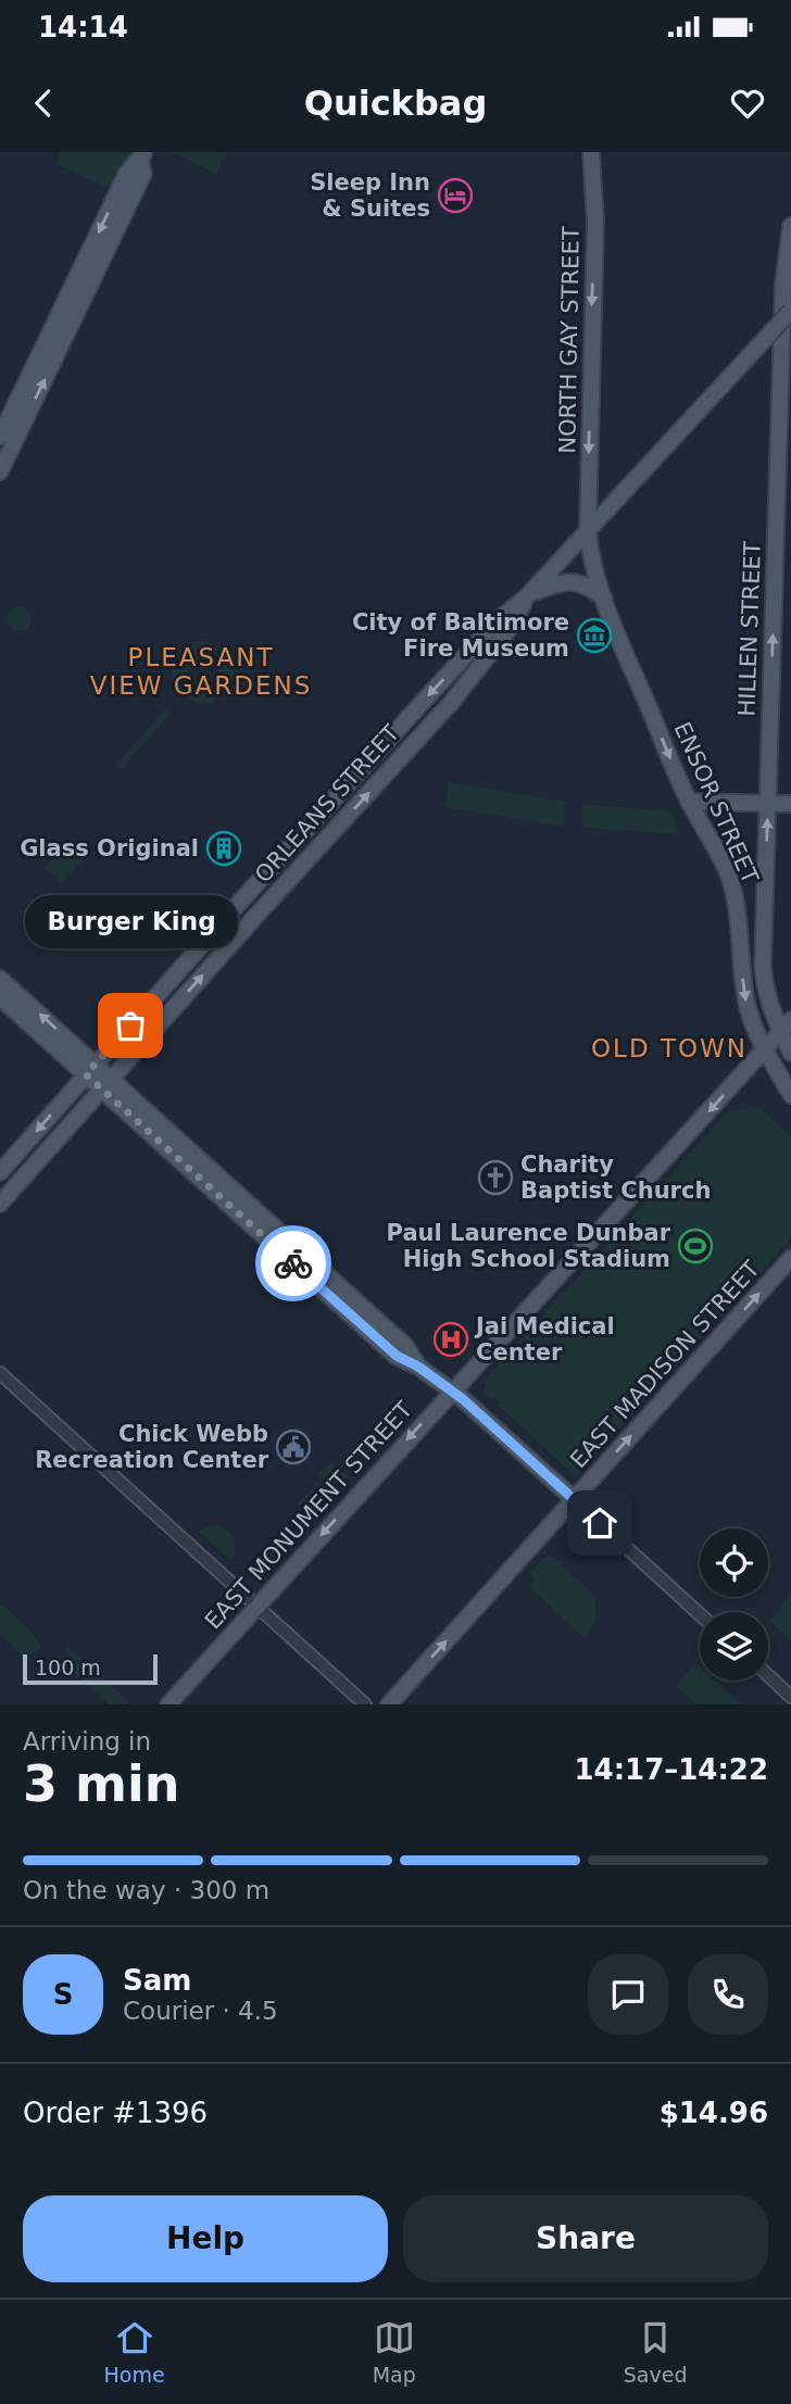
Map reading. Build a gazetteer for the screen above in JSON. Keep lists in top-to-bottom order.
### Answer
{
  "streets": {
    "main road": [
      "NORTH GAY STREET",
      "HILLEN STREET",
      "ENSOR STREET",
      "ORLEANS STREET",
      "EAST MADISON STREET",
      "EAST MONUMENT STREET"
    ]
  },
  "crossings": [
    ["NORTH GAY STREET", "ENSOR STREET"],
    ["NORTH GAY STREET", "ORLEANS STREET"],
    ["HILLEN STREET", "EAST MONUMENT STREET"],
    ["ENSOR STREET", "ORLEANS STREET"],
    ["ENSOR STREET", "EAST MONUMENT STREET"]
  ],
  "one_way": [
    "NORTH GAY STREET",
    "HILLEN STREET",
    "ENSOR STREET",
    "EAST MADISON STREET",
    "EAST MONUMENT STREET"
  ],
  "districts": ["PLEASANT VIEW GARDENS", "OLD TOWN"],
  "places": {
    "hotel": ["Sleep Inn & Suites"],
    "museum": ["City of Baltimore Fire Museum"],
    "building": ["Glass Original"],
    "other": ["Burger King"],
    "church": ["Charity Baptist Church"],
    "sports": ["Paul Laurence Dunbar High School Stadium"],
    "hospital": ["Jai Medical Center"],
    "public building": ["Chick Webb Recreation Center"]
  },
  "scale_bar": "100 m",
  "page": {
    "status": "14:14",
    "header": "Quickbag",
    "bubble": "Burger King",
    "scale": "100 m",
    "heading": ["3 min", "Arriving in", "14:17–14:22"],
    "panel": [
      "Sam",
      "Courier · 4.5",
      "Order #1396",
      "$14.96"
    ],
    "bar": "On the way · 300 m",
    "round": "S",
    "buttons": ["Help", "Share"],
    "tabs": ["Home", "Map", "Saved"]
  }
}
